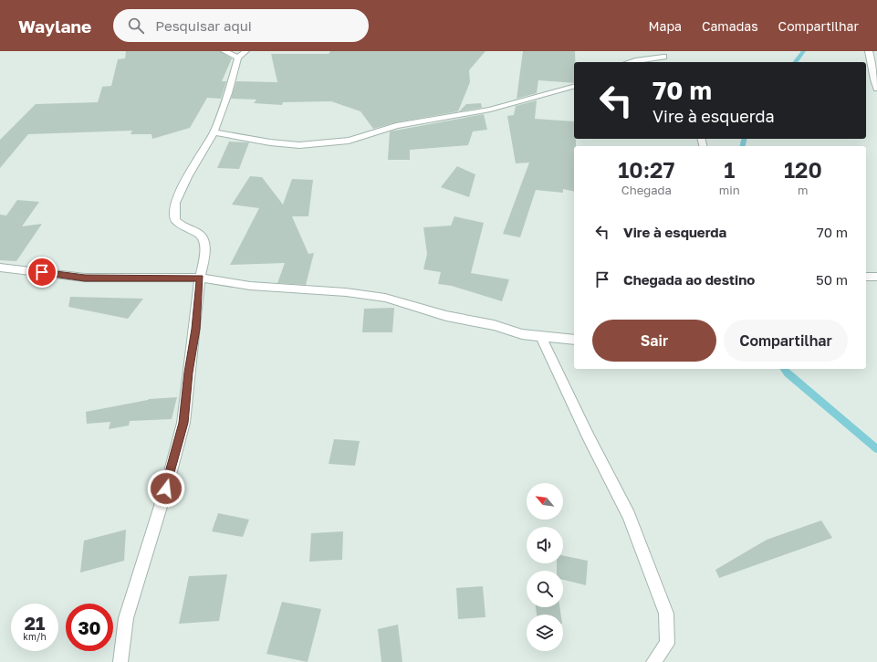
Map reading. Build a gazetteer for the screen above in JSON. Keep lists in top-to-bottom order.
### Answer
{
  "north": "top left",
  "page": {
    "header": "Waylane",
    "search": "Pesquisar aqui",
    "nav": ["Mapa", "Camadas", "Compartilhar"],
    "turn": ["70 m", "Vire à esquerda"],
    "eta": [
      "10:27",
      "Chegada",
      "1",
      "min",
      "120",
      "m"
    ],
    "list": [
      {
        "name": "Vire à esquerda",
        "value": "70 m"
      },
      {
        "name": "Chegada ao destino",
        "value": "50 m"
      }
    ],
    "buttons": ["Sair", "Compartilhar"],
    "speed": "21 km/h",
    "limit": "30"
  }
}
